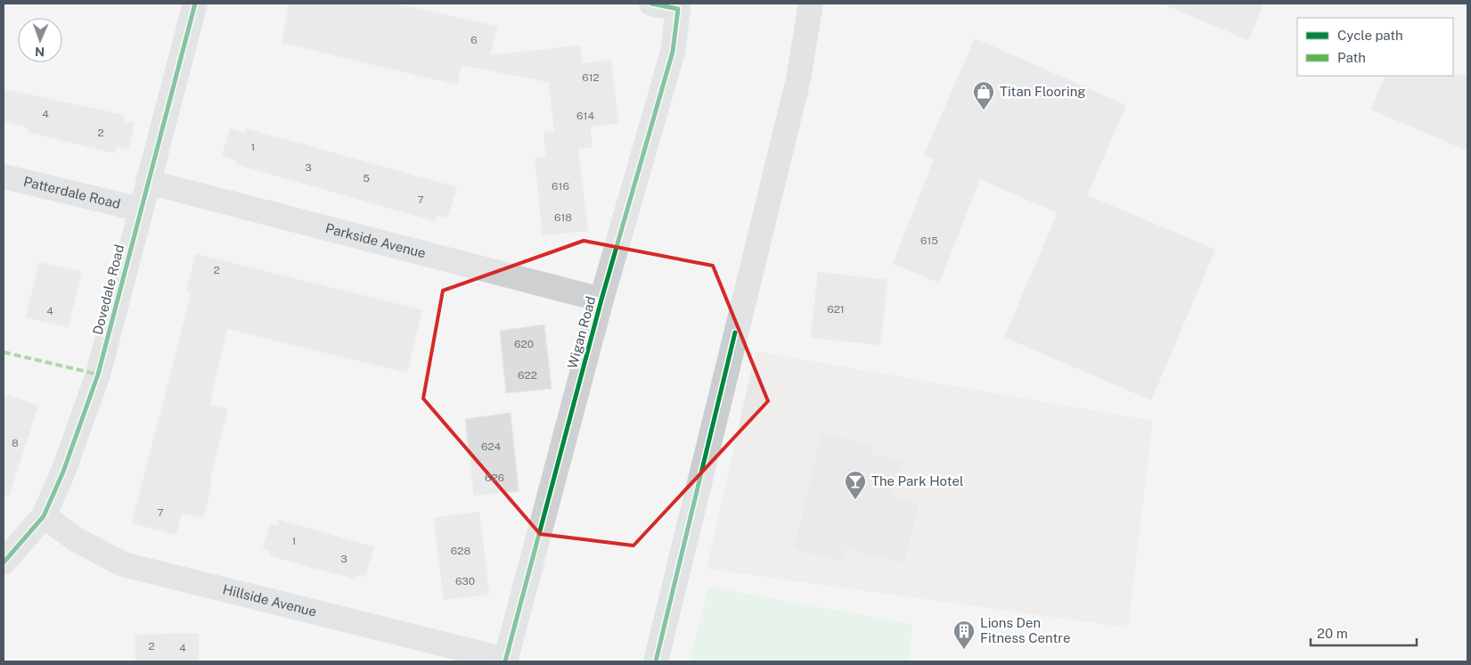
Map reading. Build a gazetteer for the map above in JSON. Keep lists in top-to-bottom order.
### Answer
{
  "streets": {
    "street": [
      "Patterdale Road",
      "Parkside Avenue",
      "Dovedale Road",
      "Wigan Road",
      "Hillside Avenue"
    ]
  },
  "crossings": [
    ["Patterdale Road", "Dovedale Road"],
    ["Parkside Avenue", "Dovedale Road"],
    ["Parkside Avenue", "Wigan Road"],
    ["Dovedale Road", "Hillside Avenue"],
    ["Wigan Road", "Hillside Avenue"]
  ],
  "places": {
    "shop": ["Titan Flooring"],
    "bar": ["The Park Hotel"],
    "building": ["Lions Den Fitness Centre"]
  },
  "house_numbers": [
    "6",
    "612",
    "4",
    "614",
    "2",
    "1",
    "3",
    "5",
    "616",
    "7",
    "618",
    "615",
    "2",
    "621",
    "4",
    "620",
    "622",
    "8",
    "624",
    "626",
    "7",
    "1",
    "628",
    "3",
    "630",
    "2",
    "4"
  ],
  "legend": ["Cycle path", "Path"],
  "scale_bar": "20 m",
  "north": "bottom"
}
